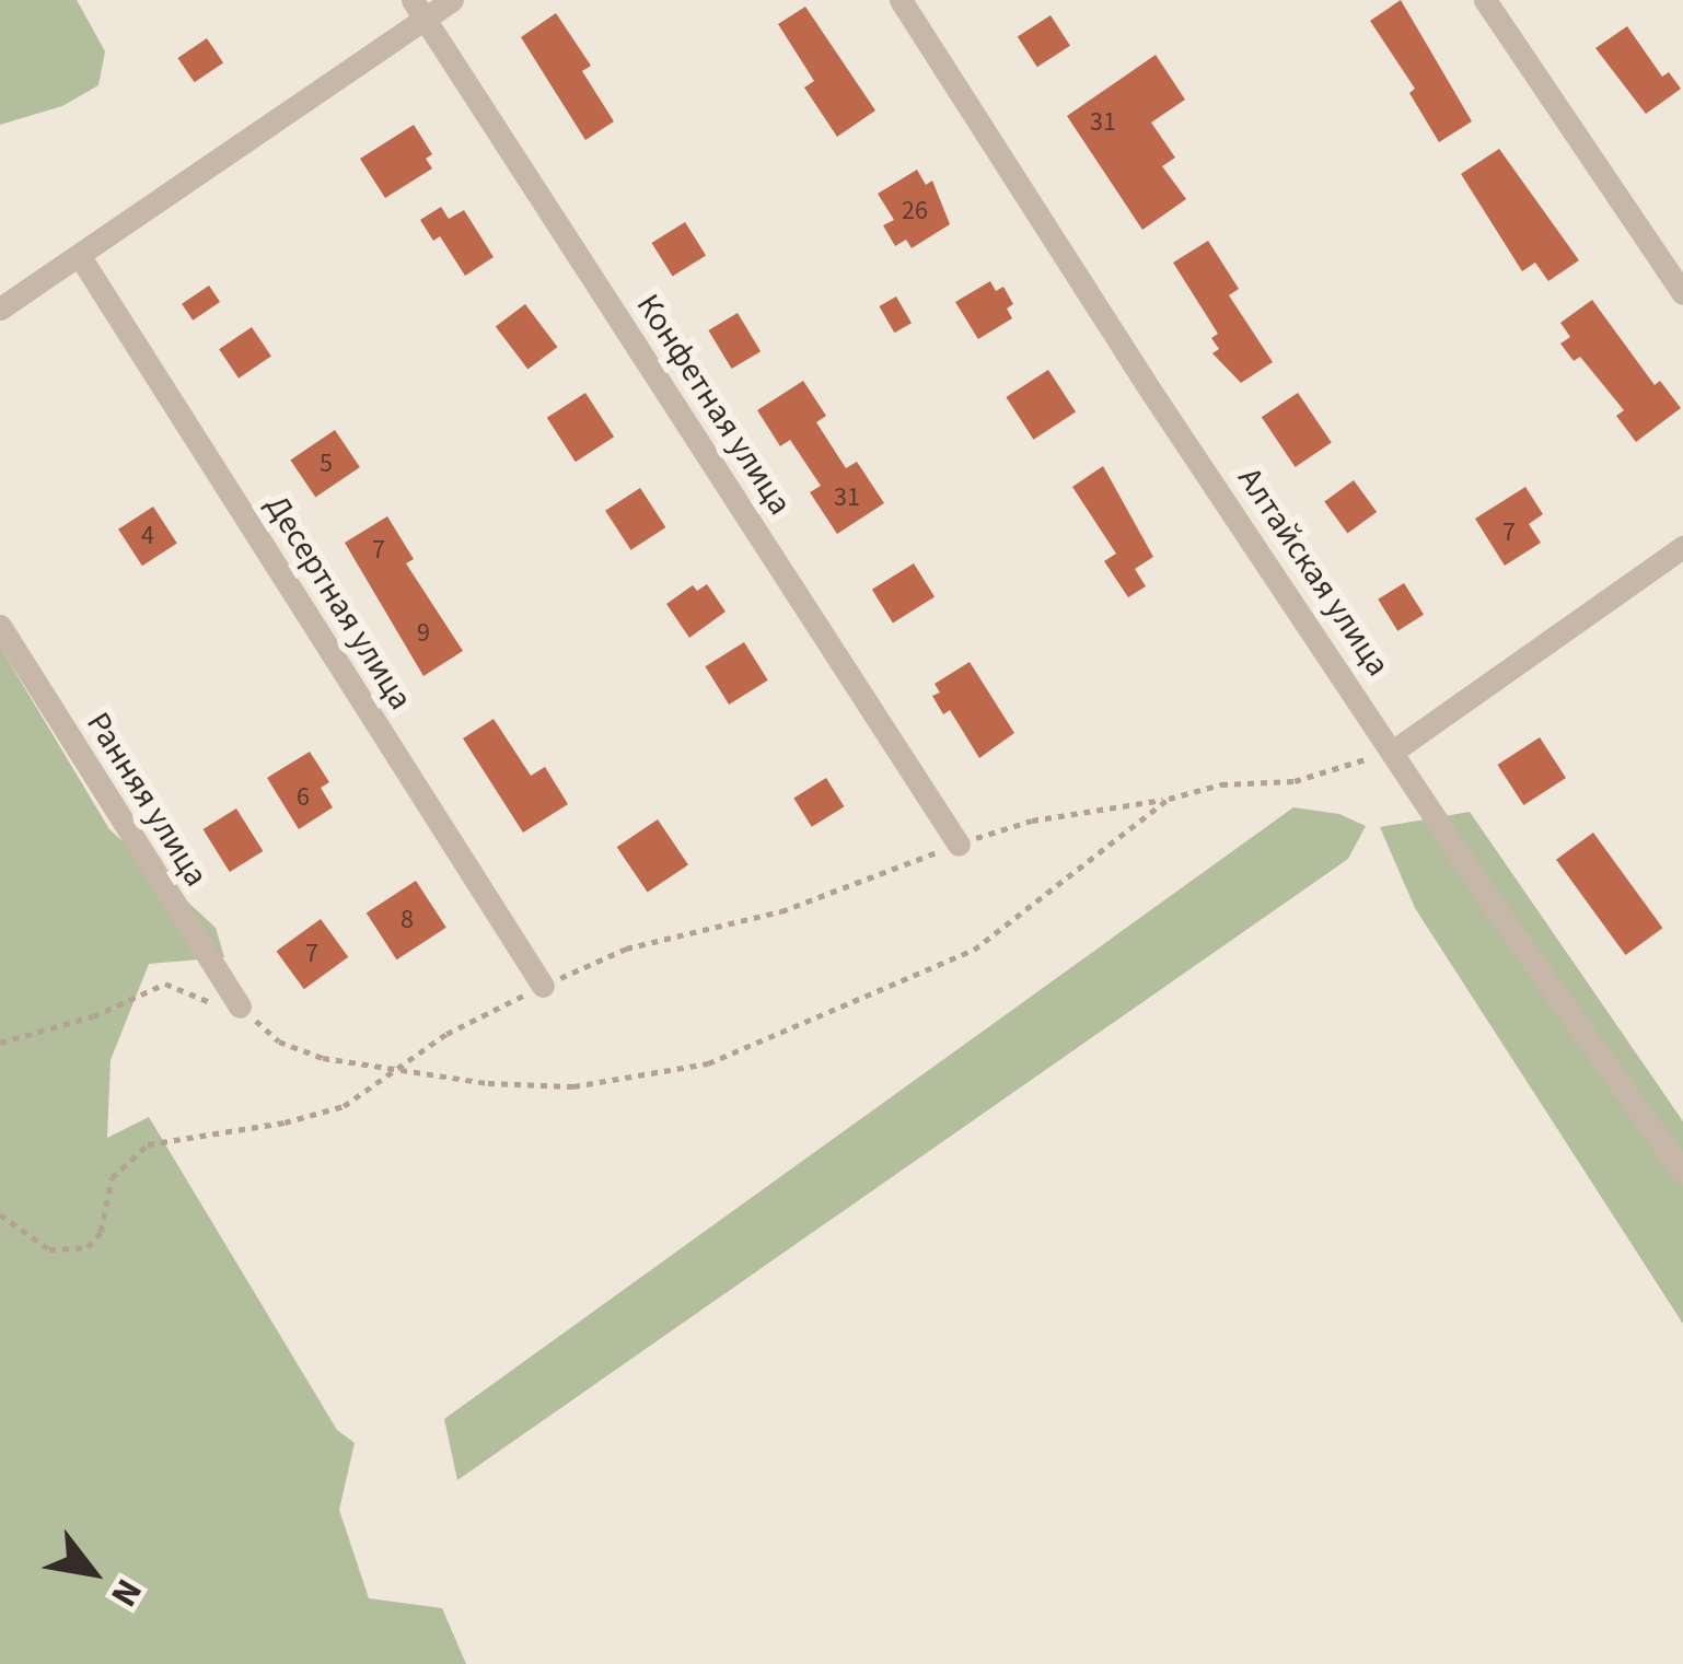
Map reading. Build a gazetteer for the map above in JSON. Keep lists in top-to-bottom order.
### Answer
{
  "streets": {
    "street": [
      "Конфетная улица",
      "Алтайская улица",
      "Десертная улица",
      "Ранняя улица"
    ]
  },
  "house_numbers": [
    "31",
    "26",
    "5",
    "31",
    "7",
    "4",
    "7",
    "9",
    "6",
    "8",
    "7"
  ],
  "north": "bottom right"
}
